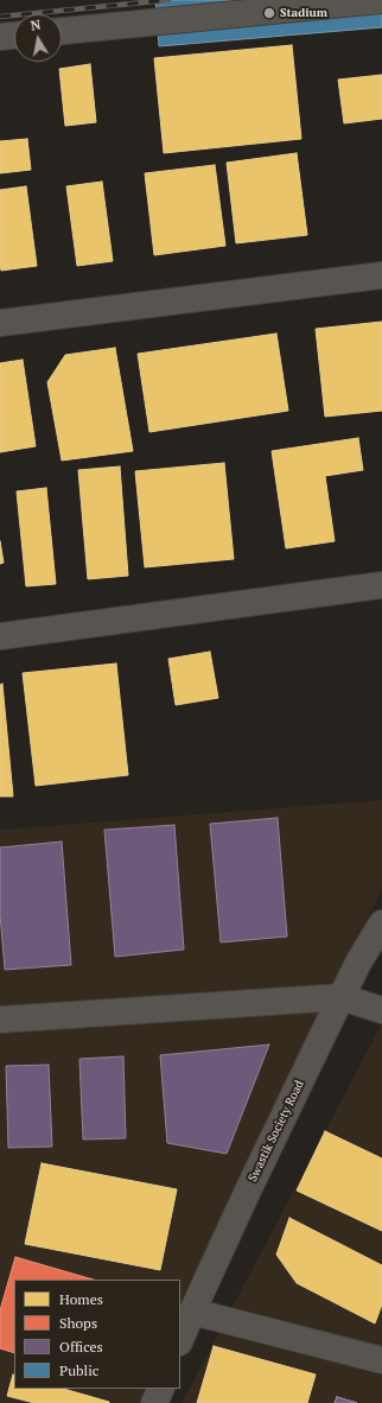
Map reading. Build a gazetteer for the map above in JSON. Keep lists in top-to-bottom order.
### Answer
{
  "streets": {
    "street": ["Swastik Society Road"]
  },
  "places": ["Stadium"],
  "legend": [
    "Homes",
    "Shops",
    "Offices",
    "Public"
  ],
  "north": "top"
}
